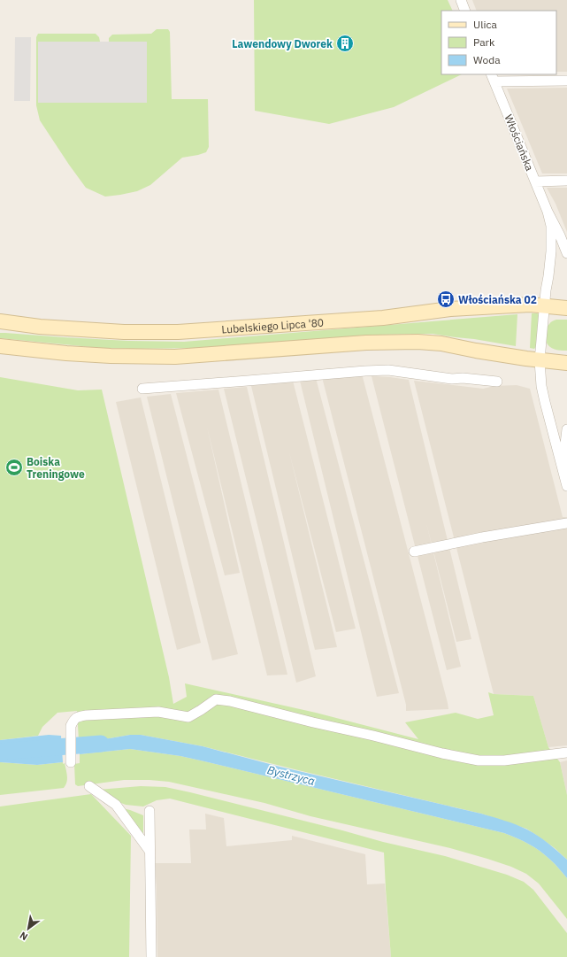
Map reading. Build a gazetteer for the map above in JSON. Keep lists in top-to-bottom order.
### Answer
{
  "streets": {
    "main road": ["Lubelskiego Lipca '80"],
    "street": ["Włościańska"]
  },
  "crossings": [
    ["Włościańska", "Lubelskiego Lipca '80"]
  ],
  "water": ["Bystrzyca"],
  "places": {
    "building": ["Lawendowy Dworek"],
    "bus stop": ["Włościańska 02"],
    "sports": ["Boiska Treningowe"]
  },
  "legend": ["Ulica", "Park", "Woda"],
  "north": "bottom left"
}
